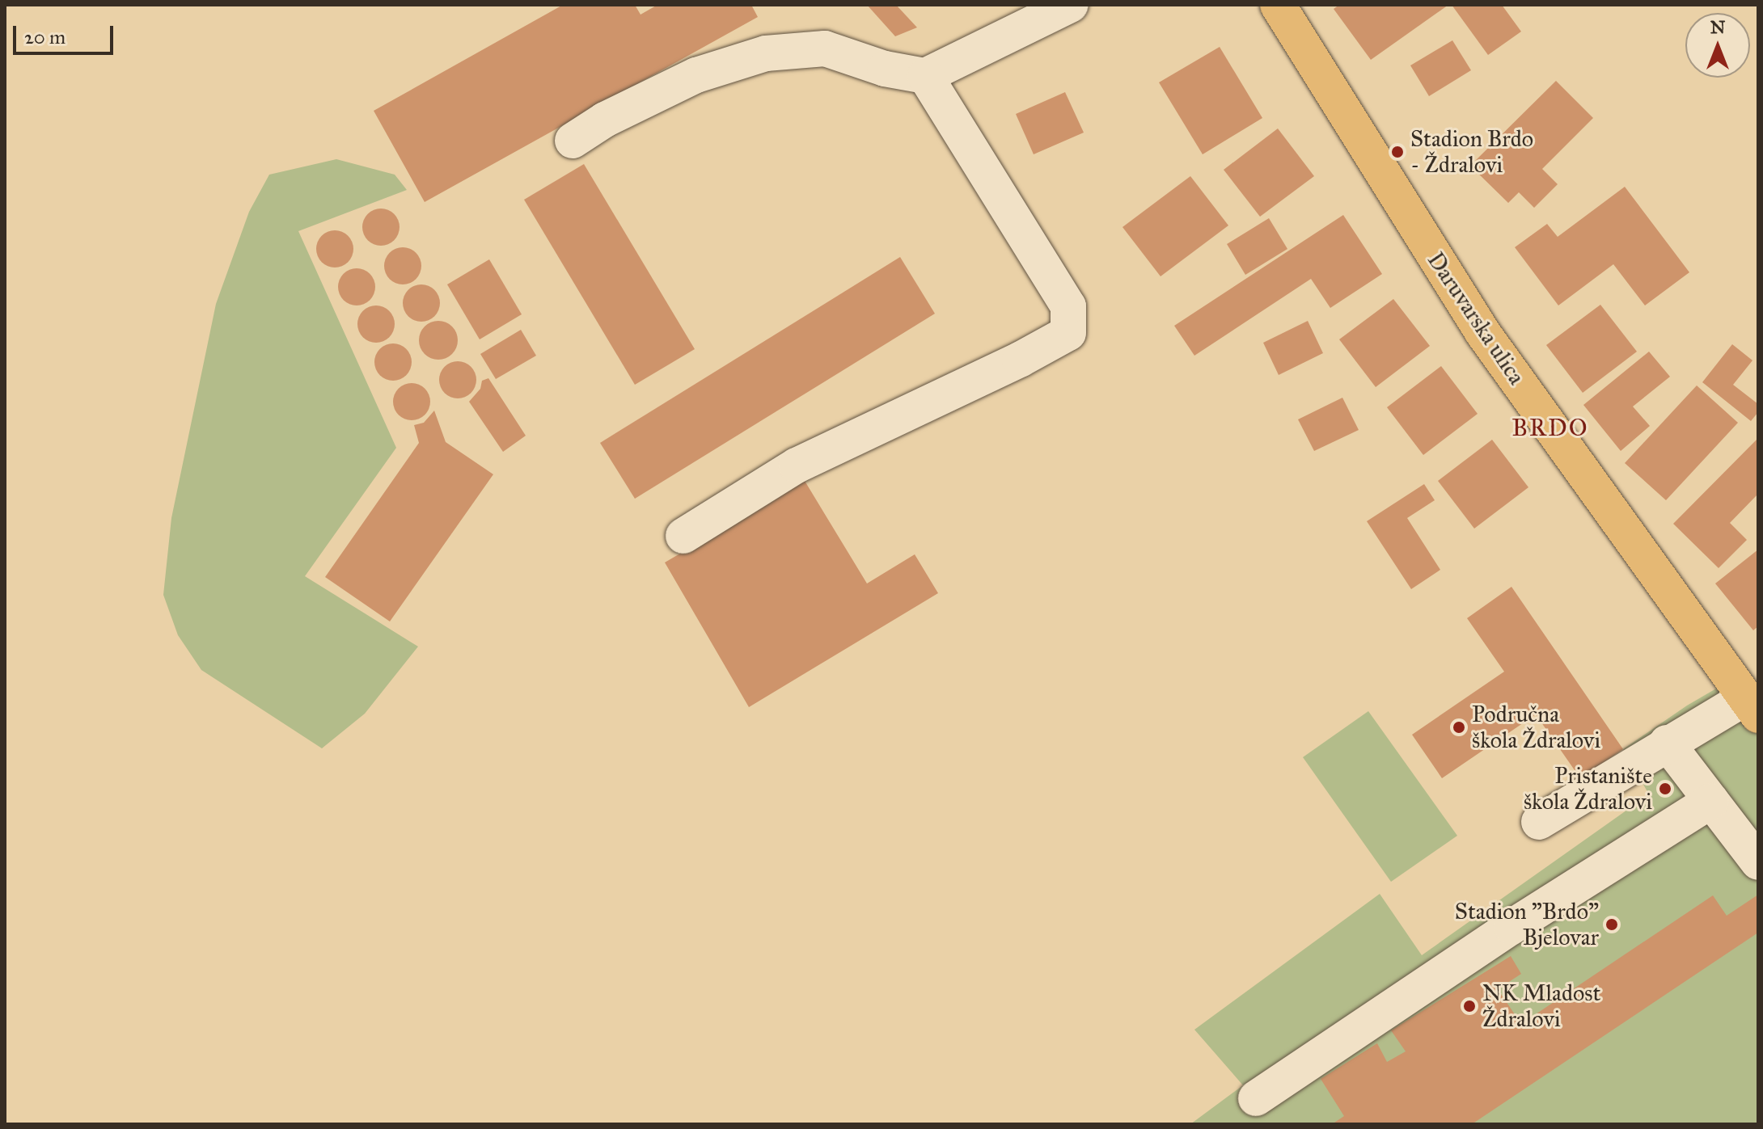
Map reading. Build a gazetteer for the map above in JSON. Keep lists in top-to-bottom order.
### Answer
{
  "streets": {
    "main road": ["Daruvarska ulica"]
  },
  "districts": ["BRDO"],
  "places": [
    "Stadion Brdo - Ždralovi",
    "Područna škola Ždralovi",
    "Pristanište škola Ždralovi",
    "Stadion \"Brdo\" Bjelovar",
    "NK Mladost Ždralovi"
  ],
  "scale_bar": "20 m",
  "north": "top"
}
